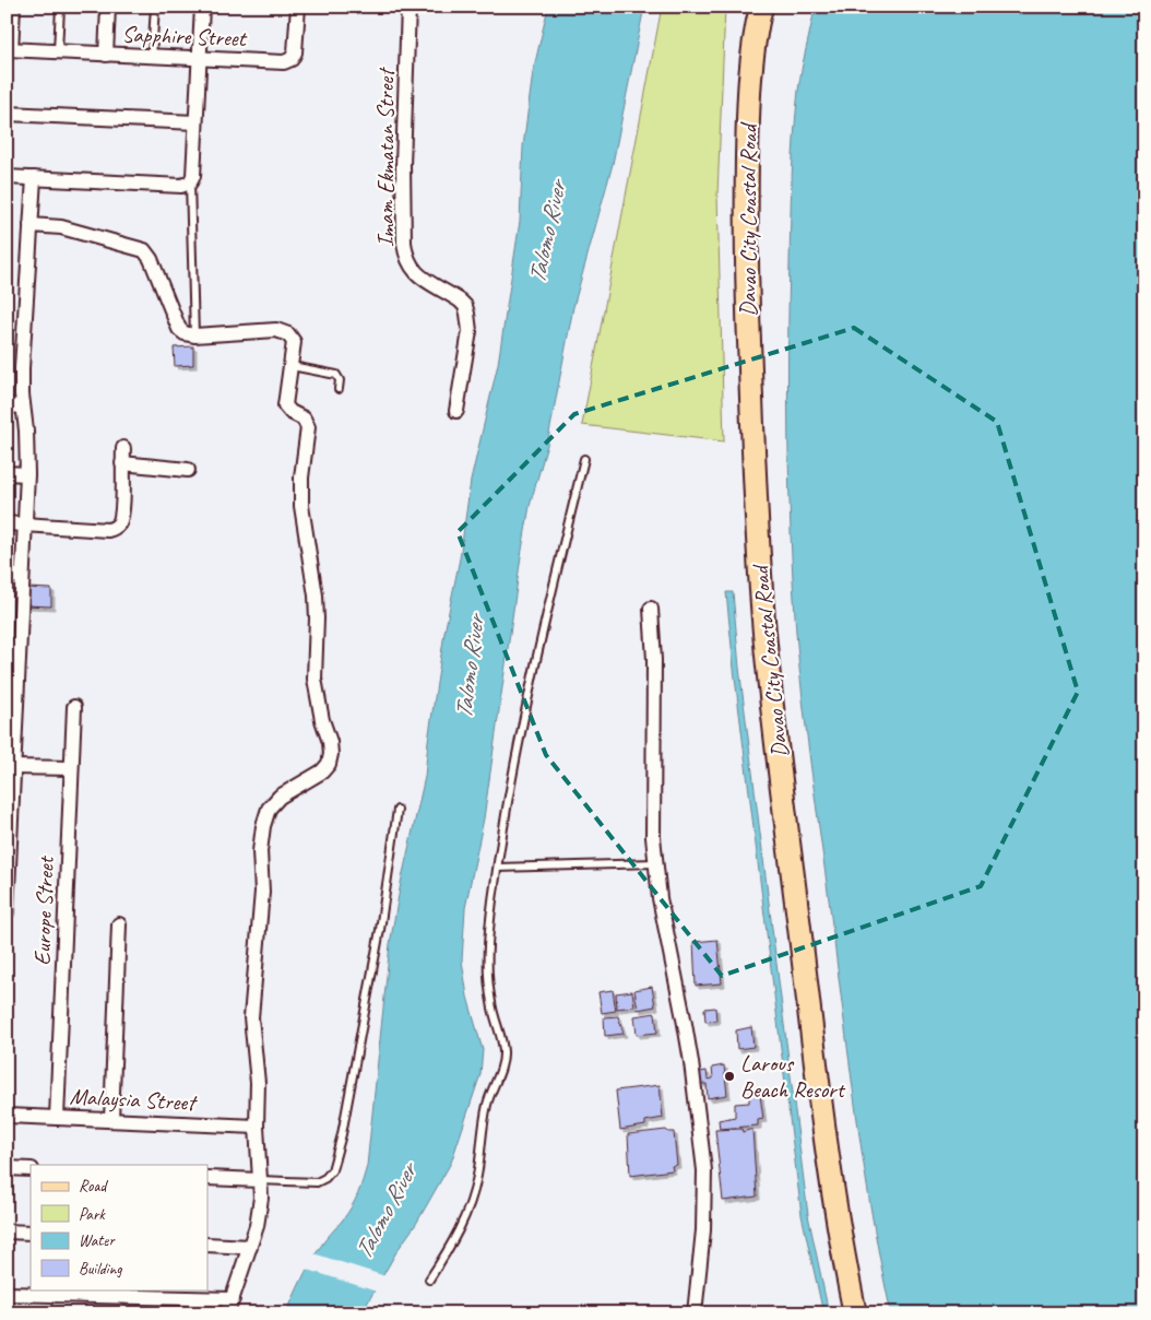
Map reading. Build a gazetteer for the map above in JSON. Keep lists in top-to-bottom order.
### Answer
{
  "streets": {
    "main road": ["Davao City Coastal Road"],
    "street": [
      "Sapphire Street",
      "Imam Ekmatan Street",
      "Europe Street",
      "Malaysia Street"
    ]
  },
  "crossings": [
    ["Europe Street", "Malaysia Street"]
  ],
  "water": ["Talomo River"],
  "places": ["Larous Beach Resort"],
  "legend": [
    "Road",
    "Park",
    "Water",
    "Building"
  ]
}
